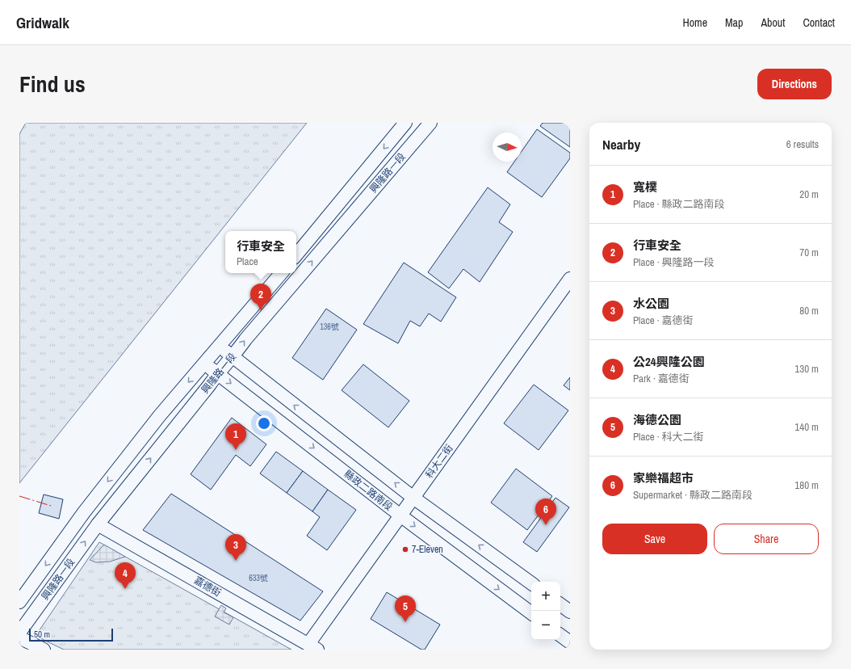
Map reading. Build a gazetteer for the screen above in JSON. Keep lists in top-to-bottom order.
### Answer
{
  "streets": {
    "street": [
      "興隆路一段",
      "科大二街",
      "縣政二路南段",
      "嘉德街"
    ]
  },
  "crossings": [
    ["興隆路一段", "縣政二路南段"],
    ["興隆路一段", "嘉德街"],
    ["科大二街", "縣政二路南段"],
    ["科大二街", "嘉德街"]
  ],
  "places": ["7-Eleven"],
  "house_numbers": ["136號", "633號"],
  "scale_bar": "50 m",
  "north": "right",
  "page": {
    "header": "Gridwalk",
    "nav": [
      "Home",
      "Map",
      "About",
      "Contact"
    ],
    "title": "Find us",
    "buttons": [
      "Directions",
      ["Save", "Share"]
    ],
    "heading": ["Nearby", "6 results"],
    "list": [
      {
        "mark": "1",
        "name": "寬樸",
        "note": "Place · 縣政二路南段",
        "value": "20 m"
      },
      {
        "mark": "2",
        "name": "行車安全",
        "note": "Place · 興隆路一段",
        "value": "70 m"
      },
      {
        "mark": "3",
        "name": "水公園",
        "note": "Place · 嘉德街",
        "value": "80 m"
      },
      {
        "mark": "4",
        "name": "公24興隆公園",
        "note": "Park · 嘉德街",
        "value": "130 m"
      },
      {
        "mark": "5",
        "name": "海德公園",
        "note": "Place · 科大二街",
        "value": "140 m"
      },
      {
        "mark": "6",
        "name": "家樂福超市",
        "note": "Supermarket · 縣政二路南段",
        "value": "180 m"
      }
    ],
    "popup": ["行車安全", "Place"],
    "pins": [
      "2",
      "1",
      "6",
      "3",
      "4",
      "5"
    ],
    "map_buttons": ["+", "−"],
    "scale": "50 m"
  }
}
